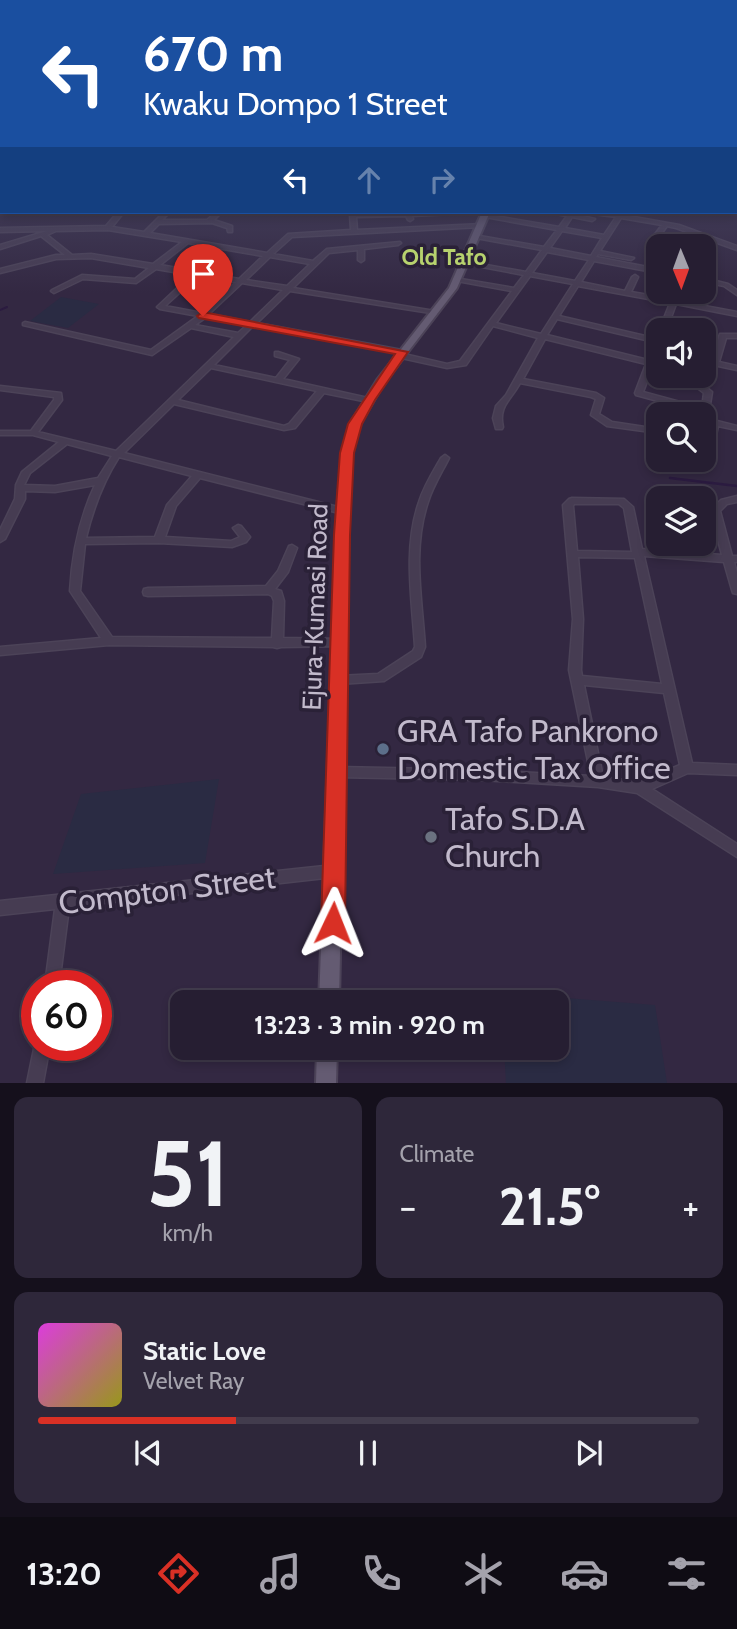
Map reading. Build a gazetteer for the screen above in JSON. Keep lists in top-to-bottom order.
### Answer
{
  "streets": {
    "main road": ["Ejura-Kumasi Road"],
    "street": ["Compton Street"]
  },
  "crossings": [
    ["Ejura-Kumasi Road", "Compton Street"]
  ],
  "districts": ["Old Tafo"],
  "places": ["GRA Tafo Pankrono Domestic Tax Office", "Tafo S.D.A Church"],
  "north": "bottom",
  "page": {
    "turn": ["670 m", "Kwaku Dompo 1 Street"],
    "limit": "60",
    "trip": "13:23 · 3 min · 920 m",
    "tile": [
      ["51", "km/h"],
      "Climate"
    ],
    "heat": ["−", "21.5°", "+"],
    "song": ["Static Love", "Velvet Ray"],
    "tabs": "13:20"
  }
}
